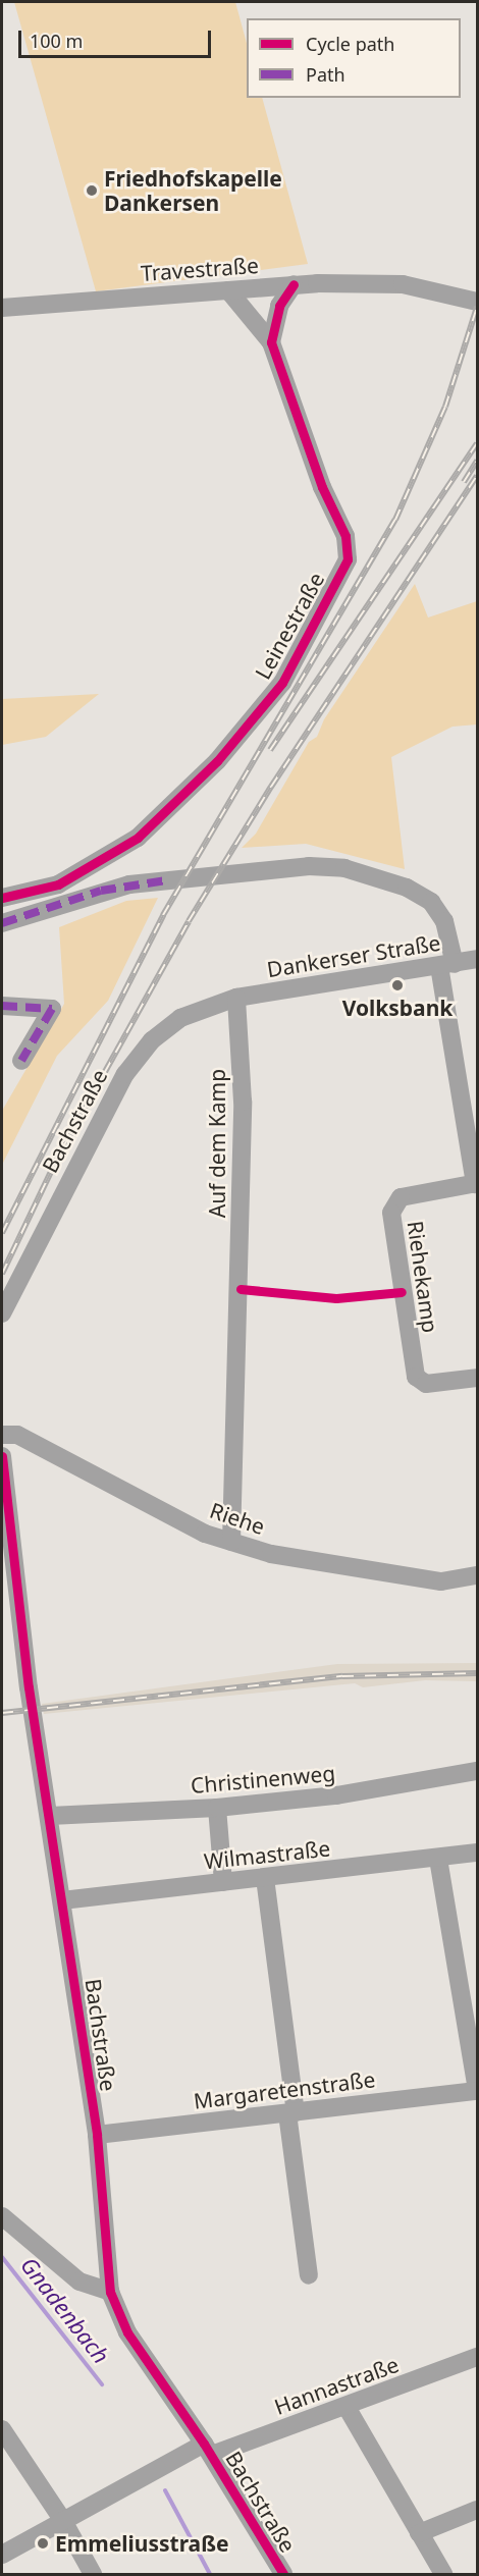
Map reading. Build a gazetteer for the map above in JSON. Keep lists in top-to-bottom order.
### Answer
{
  "streets": {
    "street": [
      "Travestraße",
      "Leinestraße",
      "Dankerser Straße",
      "Bachstraße",
      "Auf dem Kamp",
      "Riehekamp",
      "Riehe",
      "Christinenweg",
      "Wilmastraße",
      "Margaretenstraße",
      "Hannastraße"
    ]
  },
  "crossings": [
    ["Travestraße", "Leinestraße"],
    ["Dankerser Straße", "Bachstraße"],
    ["Dankerser Straße", "Auf dem Kamp"],
    ["Dankerser Straße", "Riehekamp"],
    ["Bachstraße", "Auf dem Kamp"],
    ["Bachstraße", "Christinenweg"],
    ["Bachstraße", "Wilmastraße"],
    ["Bachstraße", "Margaretenstraße"],
    ["Bachstraße", "Hannastraße"],
    ["Auf dem Kamp", "Riehe"]
  ],
  "water": ["Gnadenbach"],
  "places": ["Friedhofskapelle Dankersen", "Volksbank", "Emmeliusstraße"],
  "legend": ["Cycle path", "Path"],
  "scale_bar": "100 m"
}
